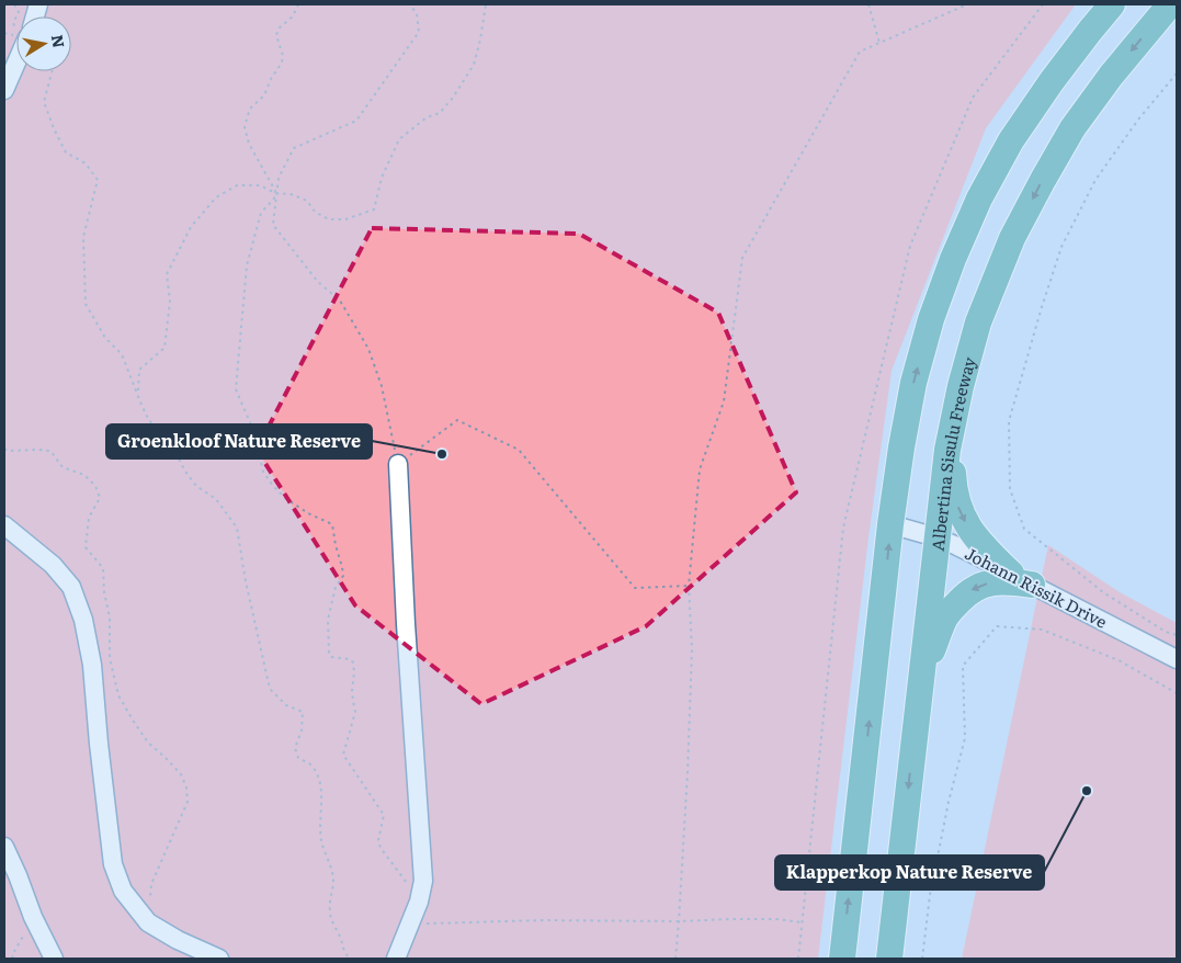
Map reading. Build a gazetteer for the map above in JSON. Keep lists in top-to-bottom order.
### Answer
{
  "streets": {
    "highway": ["Albertina Sisulu Freeway"],
    "street": ["Johann Rissik Drive"]
  },
  "crossings": [
    ["Albertina Sisulu Freeway", "Johann Rissik Drive"]
  ],
  "places": ["Groenkloof Nature Reserve", "Klapperkop Nature Reserve"],
  "north": "right"
}
